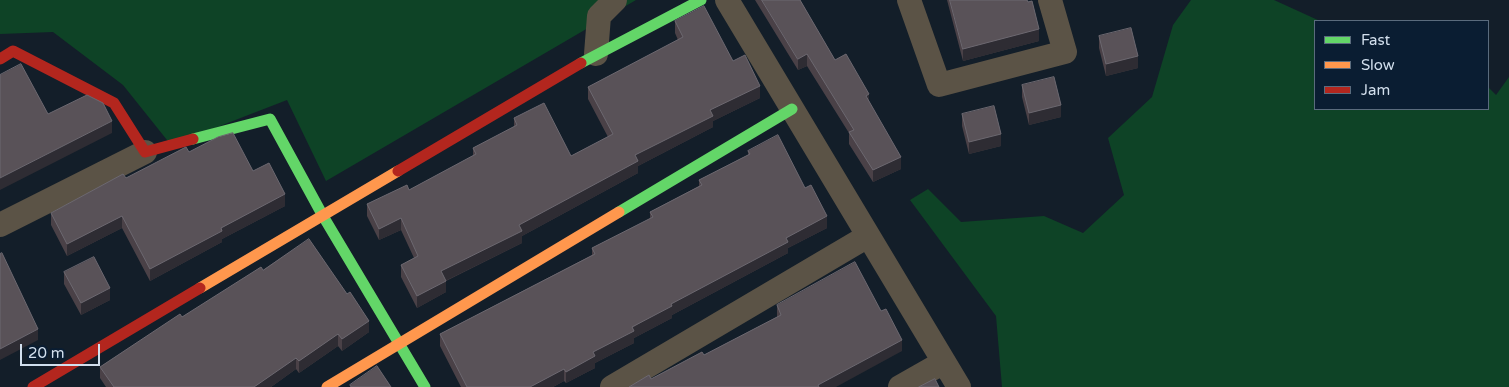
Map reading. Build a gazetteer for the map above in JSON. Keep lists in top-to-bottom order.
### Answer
{
  "legend": ["Fast", "Slow", "Jam"],
  "scale_bar": "20 m"
}
